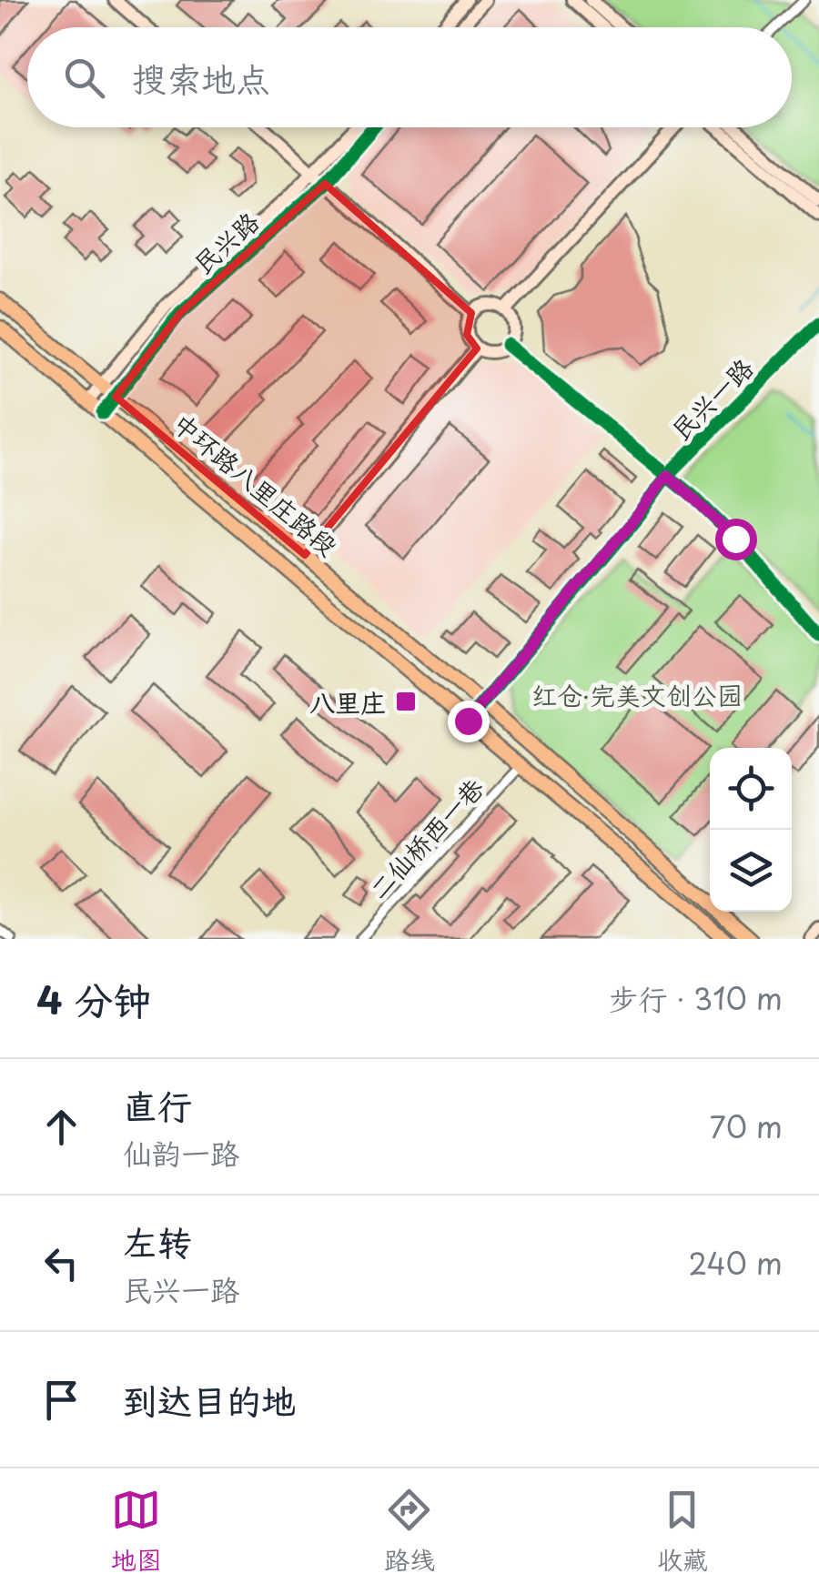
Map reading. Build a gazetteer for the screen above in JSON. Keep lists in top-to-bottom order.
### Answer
{
  "streets": {
    "main road": ["中环路八里庄路段"],
    "street": ["民兴路", "民兴一路", "二仙桥西一巷"]
  },
  "crossings": [
    ["民兴路", "中环路八里庄路段"],
    ["民兴一路", "中环路八里庄路段"],
    ["中环路八里庄路段", "二仙桥西一巷"]
  ],
  "parks": ["红仓·完美文创公园"],
  "places": {
    "transit": ["八里庄"]
  },
  "page": {
    "search": "搜索地点",
    "heading": ["4 分钟", "步行 · 310 m"],
    "list": [
      ["直行", "仙韵一路", "70 m"],
      ["左转", "民兴一路", "240 m"],
      "到达目的地"
    ],
    "nav": ["地图", "路线", "收藏"]
  }
}
